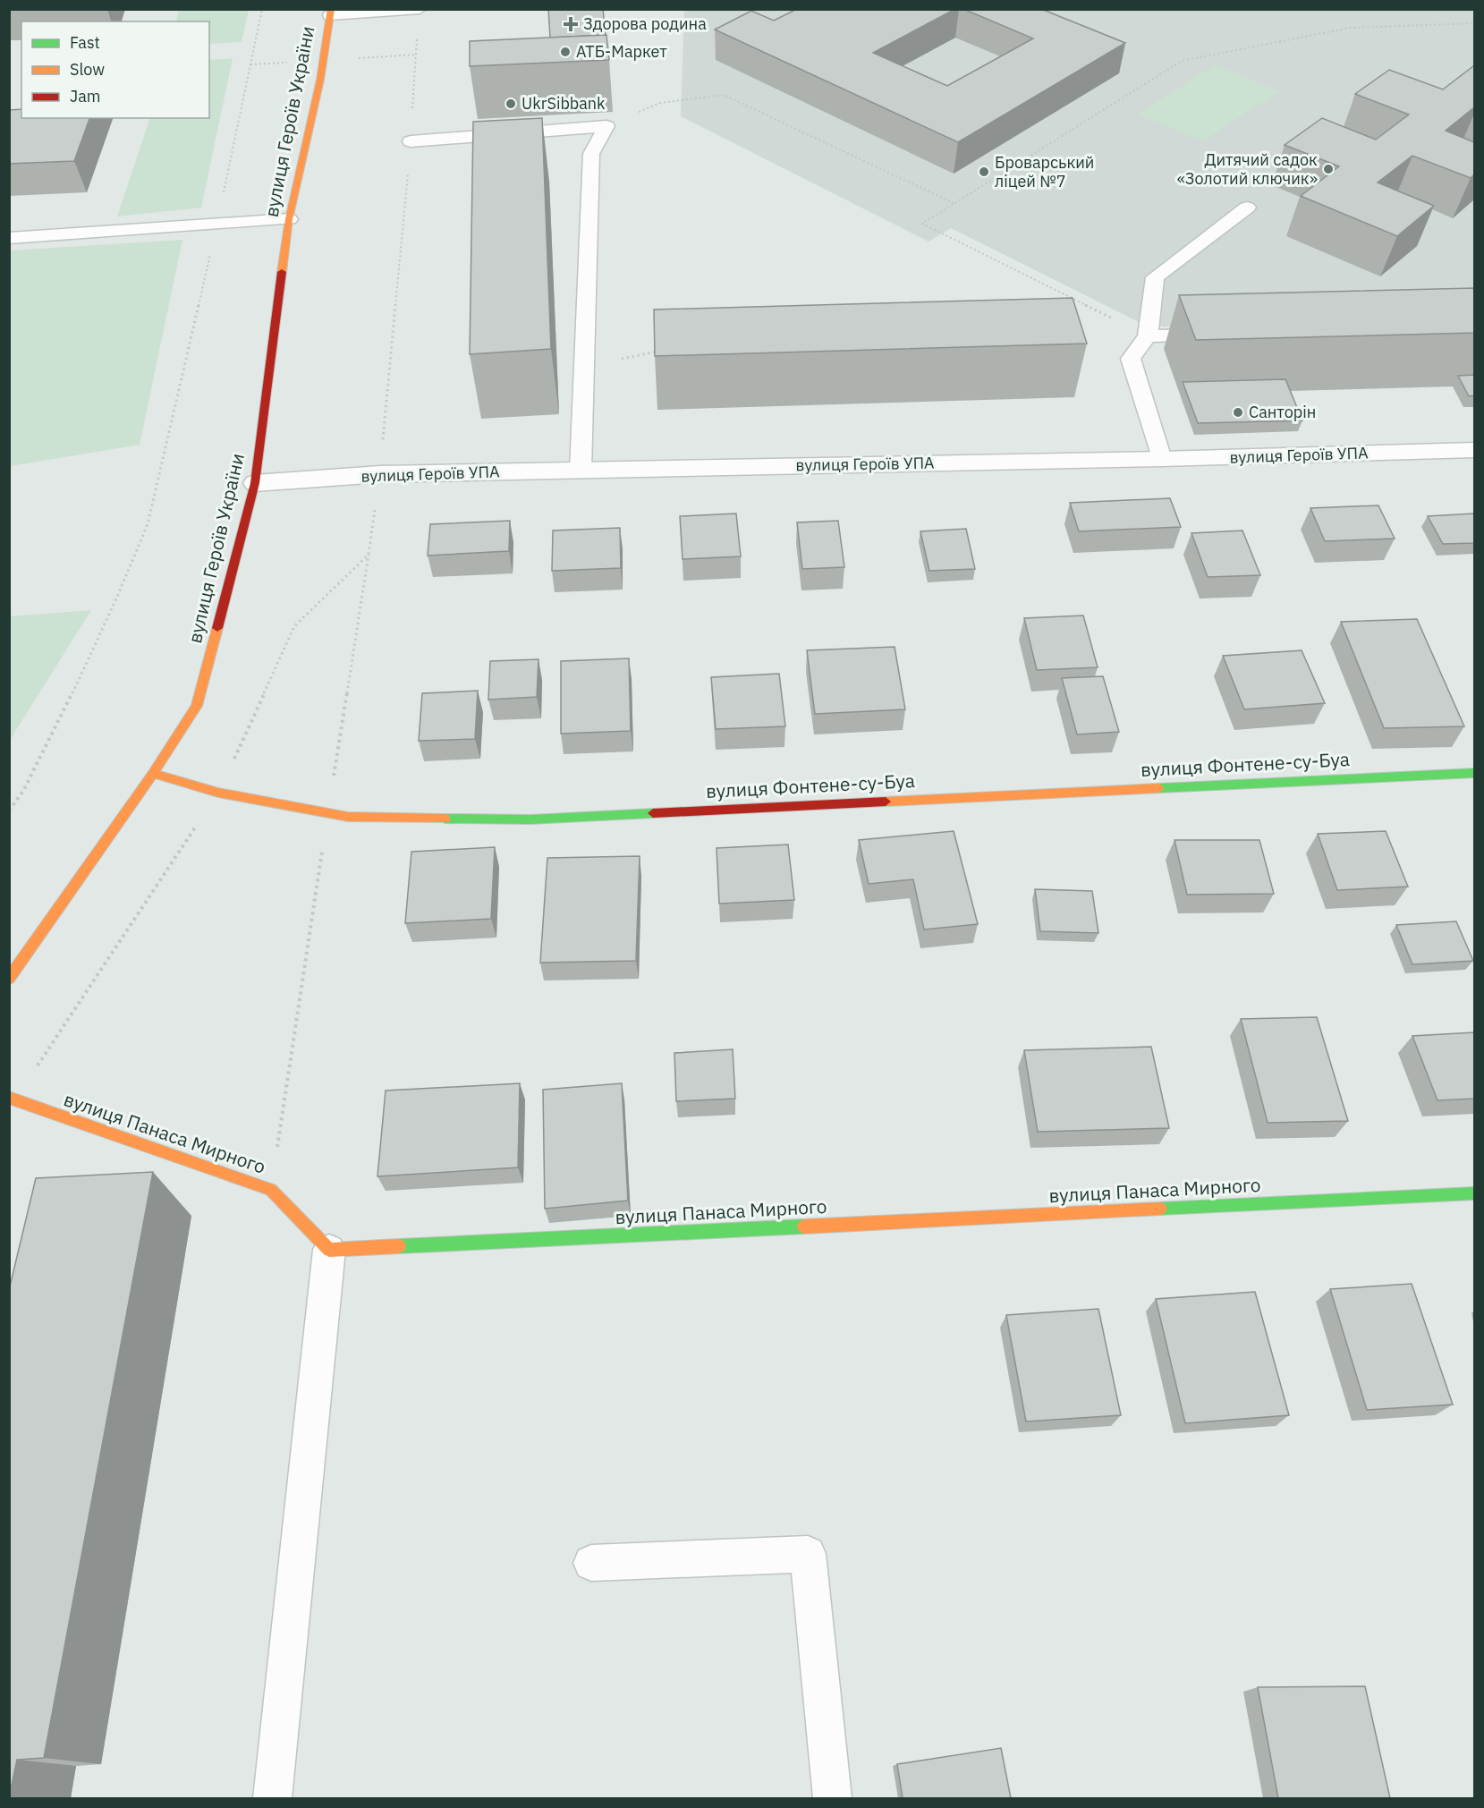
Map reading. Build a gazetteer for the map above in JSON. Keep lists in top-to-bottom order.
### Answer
{
  "streets": {
    "street": [
      "вулиця Героїв України",
      "вулиця Героїв УПА",
      "вулиця Фонтене-су-Буа",
      "вулиця Панаса Мирного"
    ]
  },
  "crossings": [
    ["вулиця Героїв України", "вулиця Героїв УПА"],
    ["вулиця Героїв України", "вулиця Фонтене-су-Буа"]
  ],
  "places": {
    "health": ["Здорова родина"],
    "other": [
      "АТБ-Маркет",
      "UkrSibbank",
      "Дитячий садок «Золотий ключик»",
      "Броварський ліцей №7",
      "Санторін"
    ]
  },
  "legend": ["Fast", "Slow", "Jam"]
}
